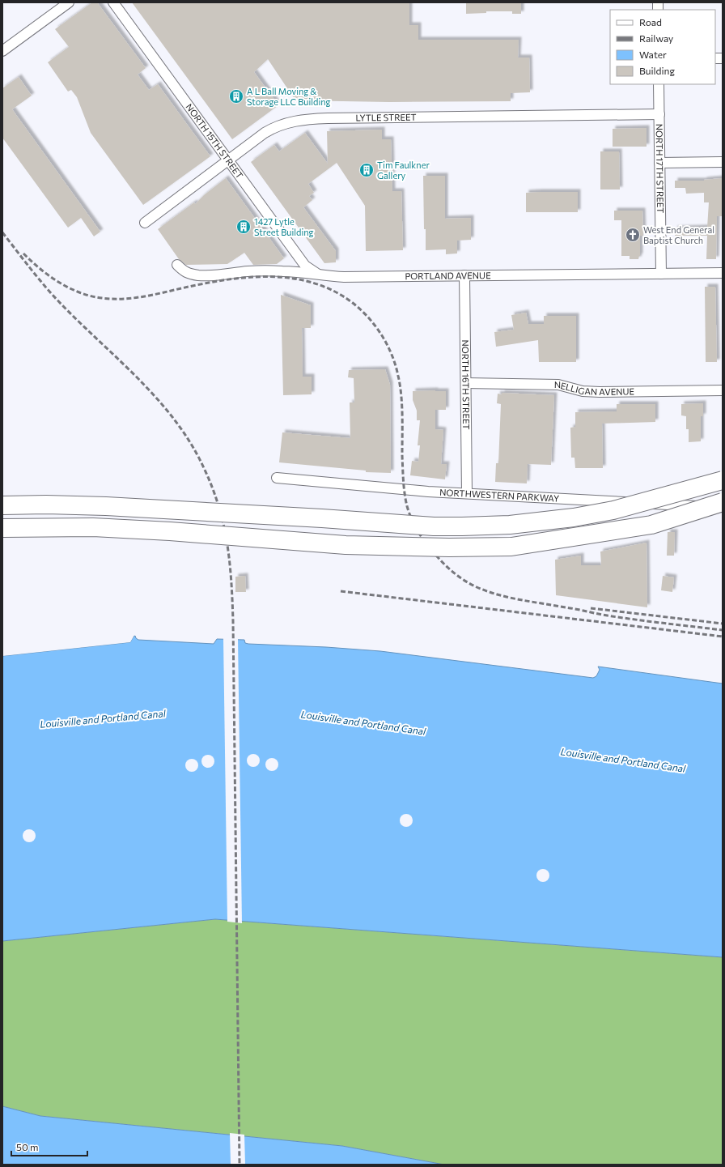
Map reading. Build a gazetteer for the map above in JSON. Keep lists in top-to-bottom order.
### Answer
{
  "streets": {
    "street": [
      "LYTLE STREET",
      "NORTH 15TH STREET",
      "NORTH 17TH STREET",
      "PORTLAND AVENUE",
      "NORTH 16TH STREET",
      "NELLIGAN AVENUE",
      "NORTHWESTERN PARKWAY"
    ]
  },
  "crossings": [
    ["LYTLE STREET", "NORTH 15TH STREET"],
    ["LYTLE STREET", "NORTH 17TH STREET"],
    ["NORTH 15TH STREET", "PORTLAND AVENUE"],
    ["NORTH 17TH STREET", "PORTLAND AVENUE"],
    ["PORTLAND AVENUE", "NORTH 16TH STREET"],
    ["NORTH 16TH STREET", "NELLIGAN AVENUE"],
    ["NORTH 16TH STREET", "NORTHWESTERN PARKWAY"]
  ],
  "water": ["Louisville and Portland Canal"],
  "places": {
    "building": ["A L Ball Moving & Storage LLC Building", "Tim Faulkner Gallery", "1427 Lytle Street Building"],
    "church": ["West End General Baptist Church"]
  },
  "legend": [
    "Road",
    "Railway",
    "Water",
    "Building"
  ],
  "scale_bar": "50 m"
}
